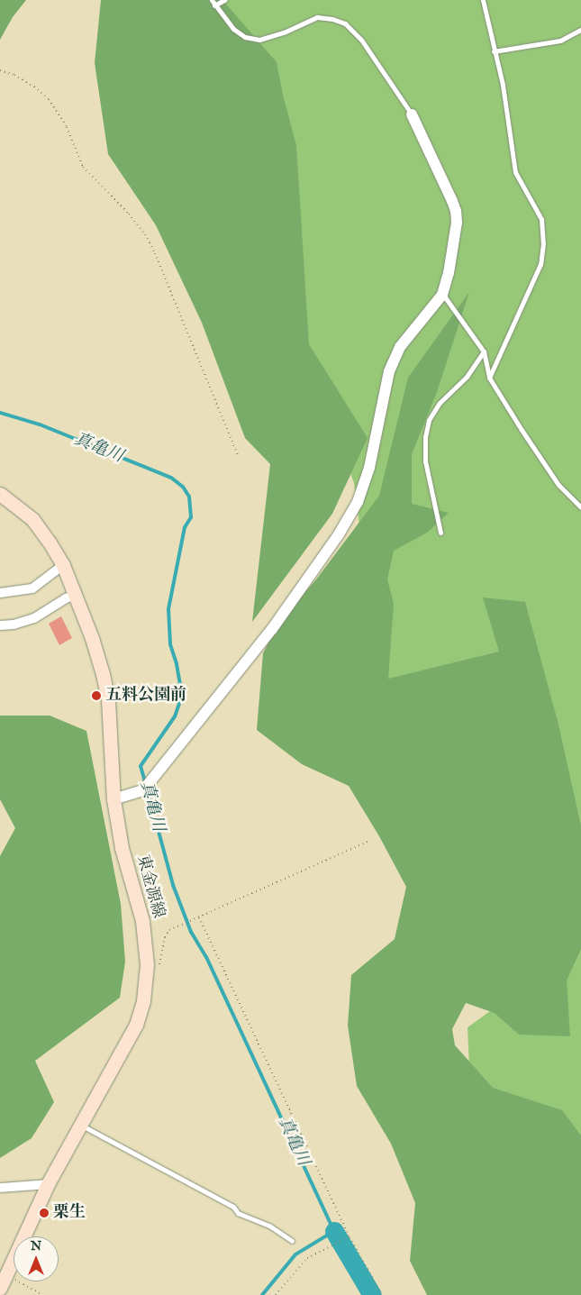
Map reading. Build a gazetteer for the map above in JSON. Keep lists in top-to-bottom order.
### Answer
{
  "streets": {
    "main road": ["東金源線"]
  },
  "water": ["真亀川"],
  "places": ["五料公園前", "栗生"],
  "north": "top"
}
